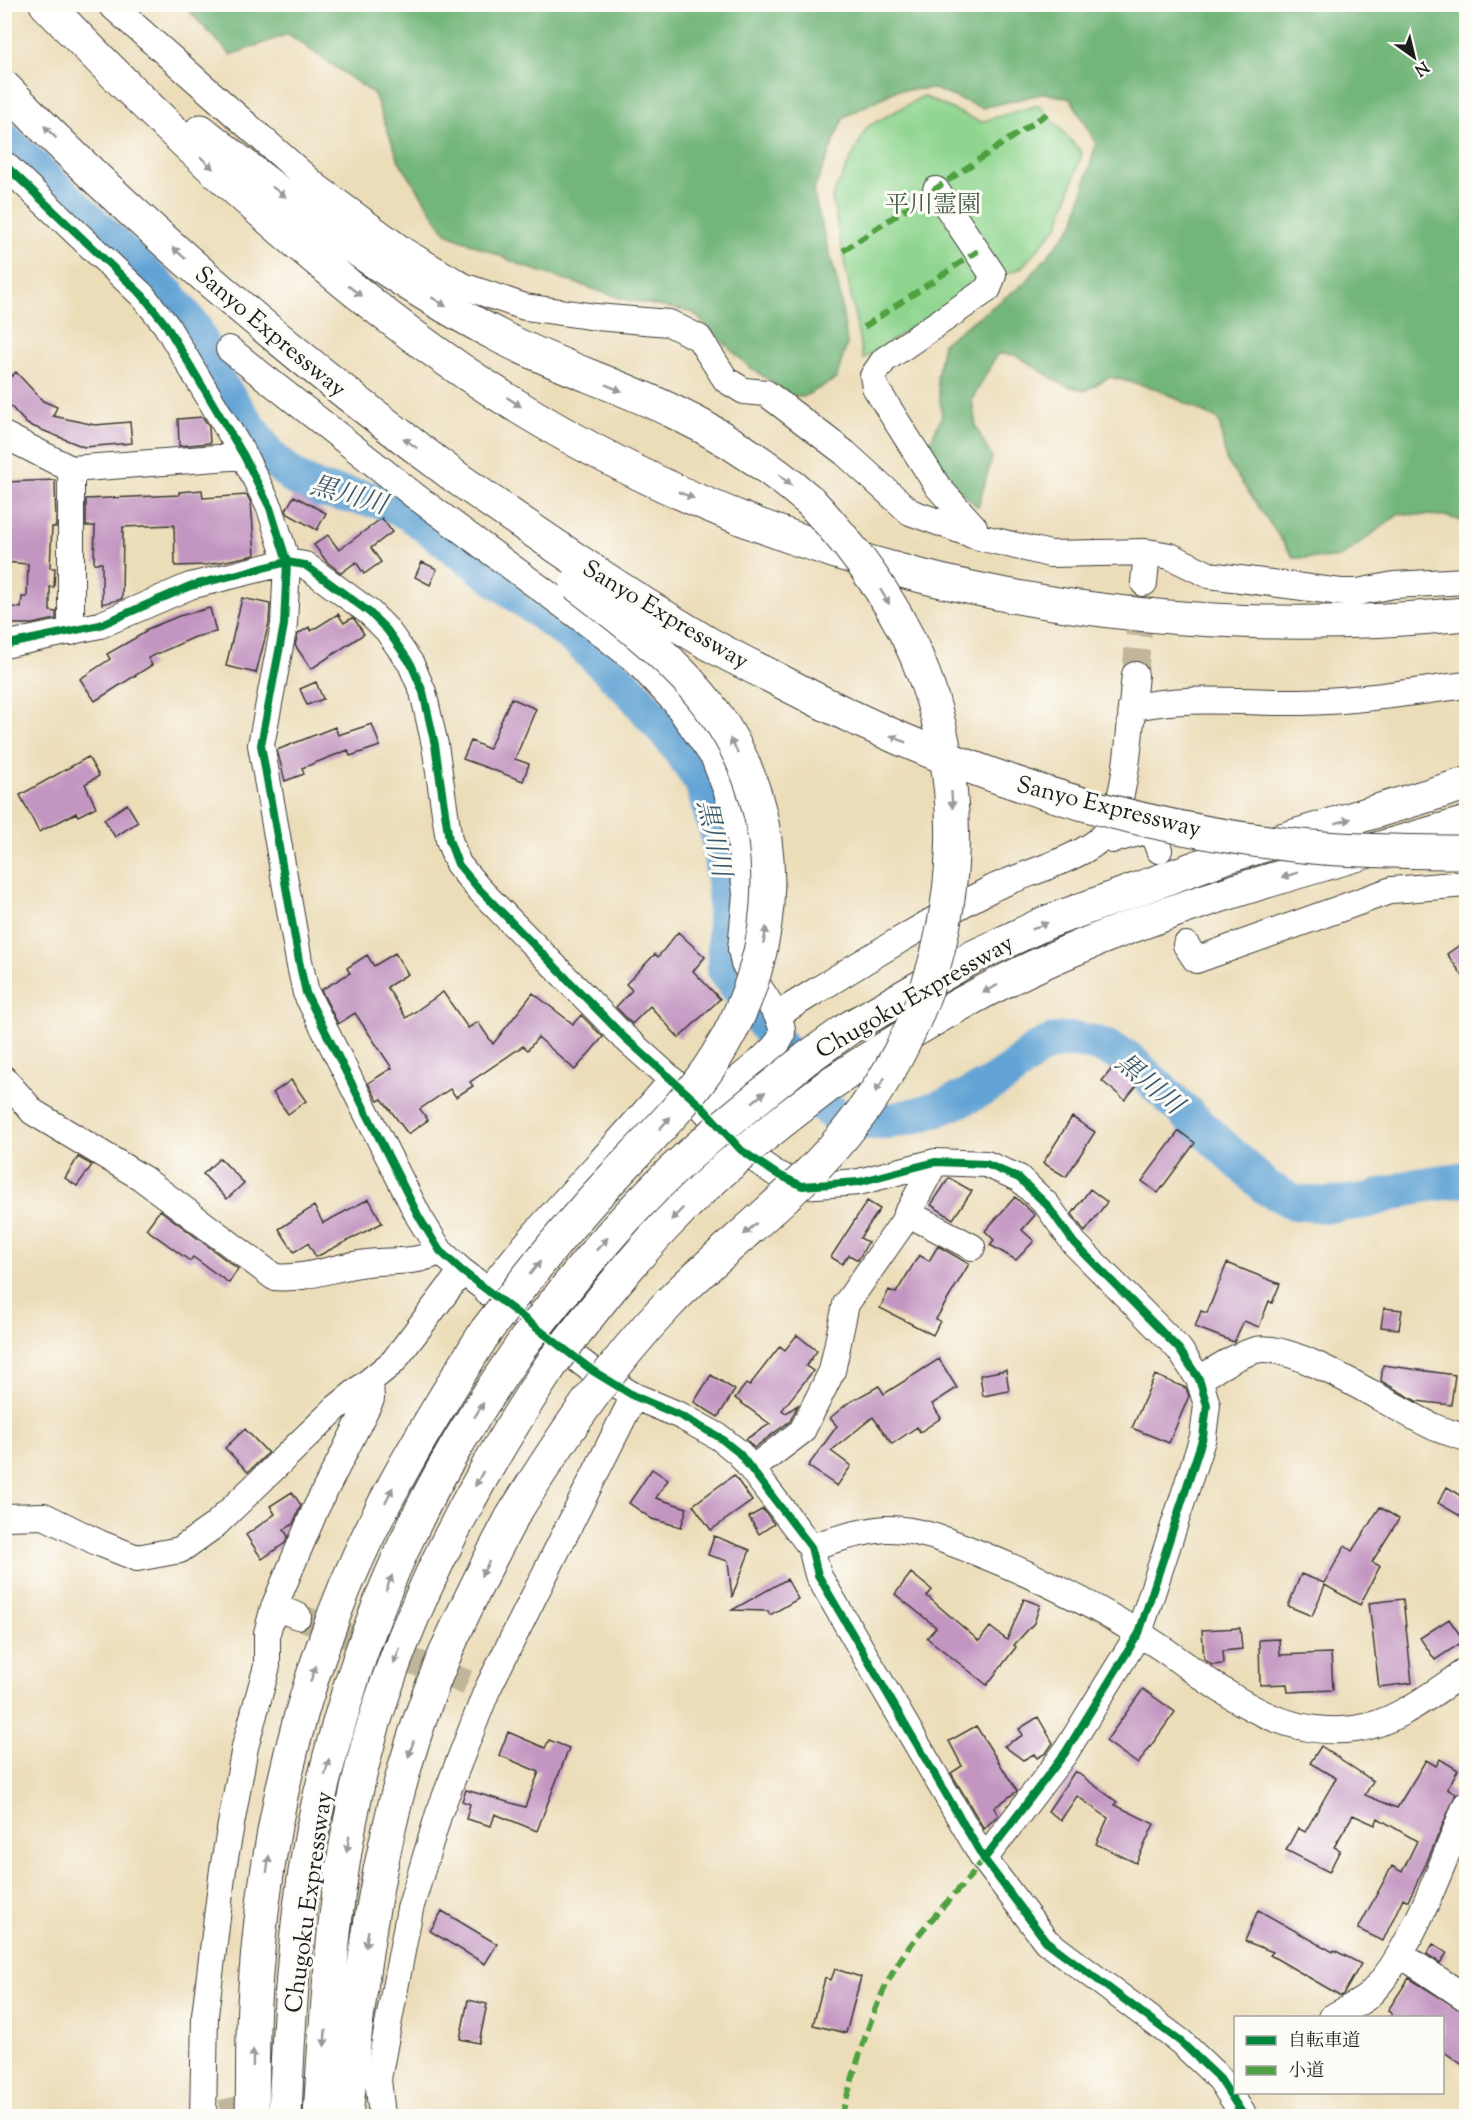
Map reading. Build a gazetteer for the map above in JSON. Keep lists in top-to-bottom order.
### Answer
{
  "streets": {
    "highway": ["Sanyo Expressway", "Chugoku Expressway"]
  },
  "water": ["黒川川"],
  "parks": ["平川霊園"],
  "legend": ["自転車道", "小道"],
  "north": "bottom right"
}
